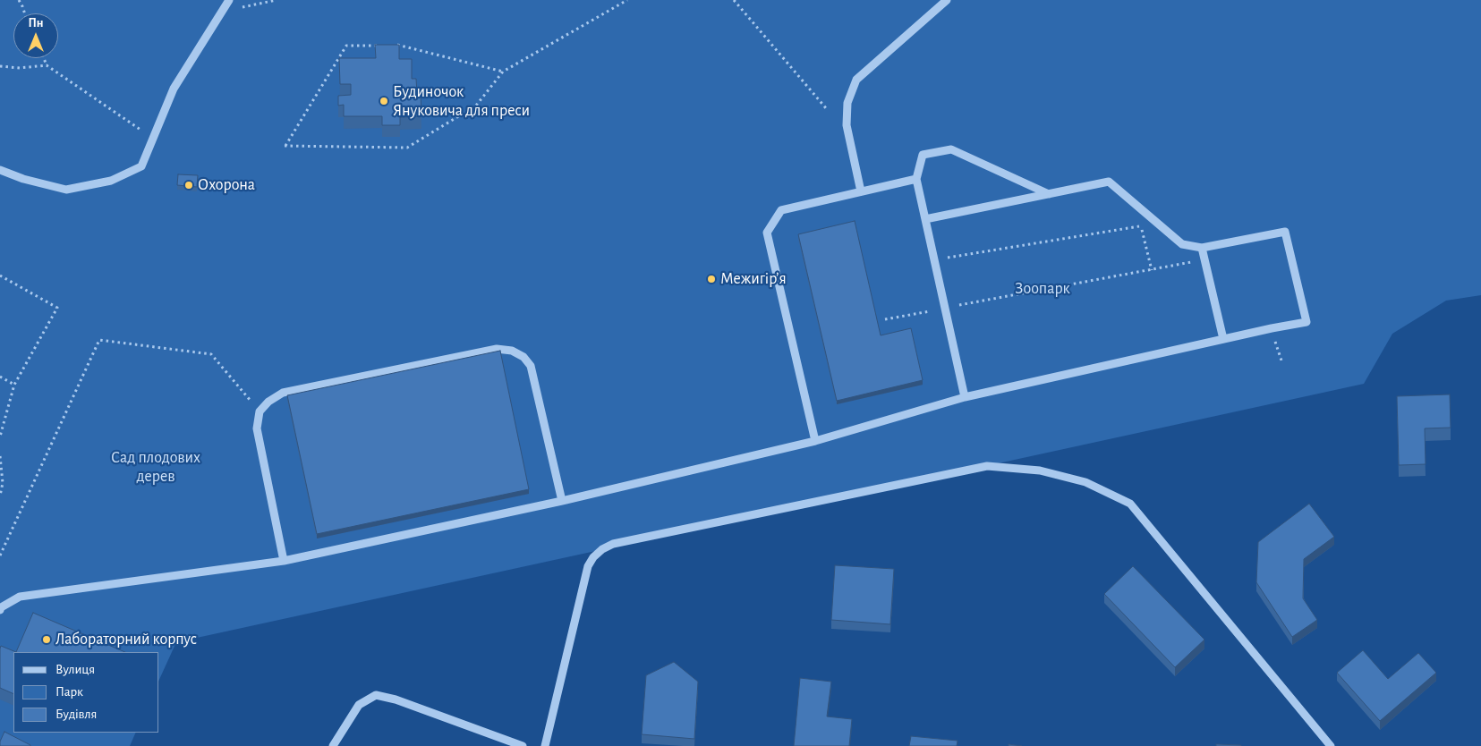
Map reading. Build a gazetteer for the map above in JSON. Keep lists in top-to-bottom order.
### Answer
{
  "parks": ["Зоопарк", "Сад плодових дерев"],
  "places": [
    "Будиночок Януковича для преси",
    "Охорона",
    "Межигір’я",
    "Лабораторний корпус"
  ],
  "legend": ["Вулиця", "Парк", "Будівля"],
  "north": "top"
}
